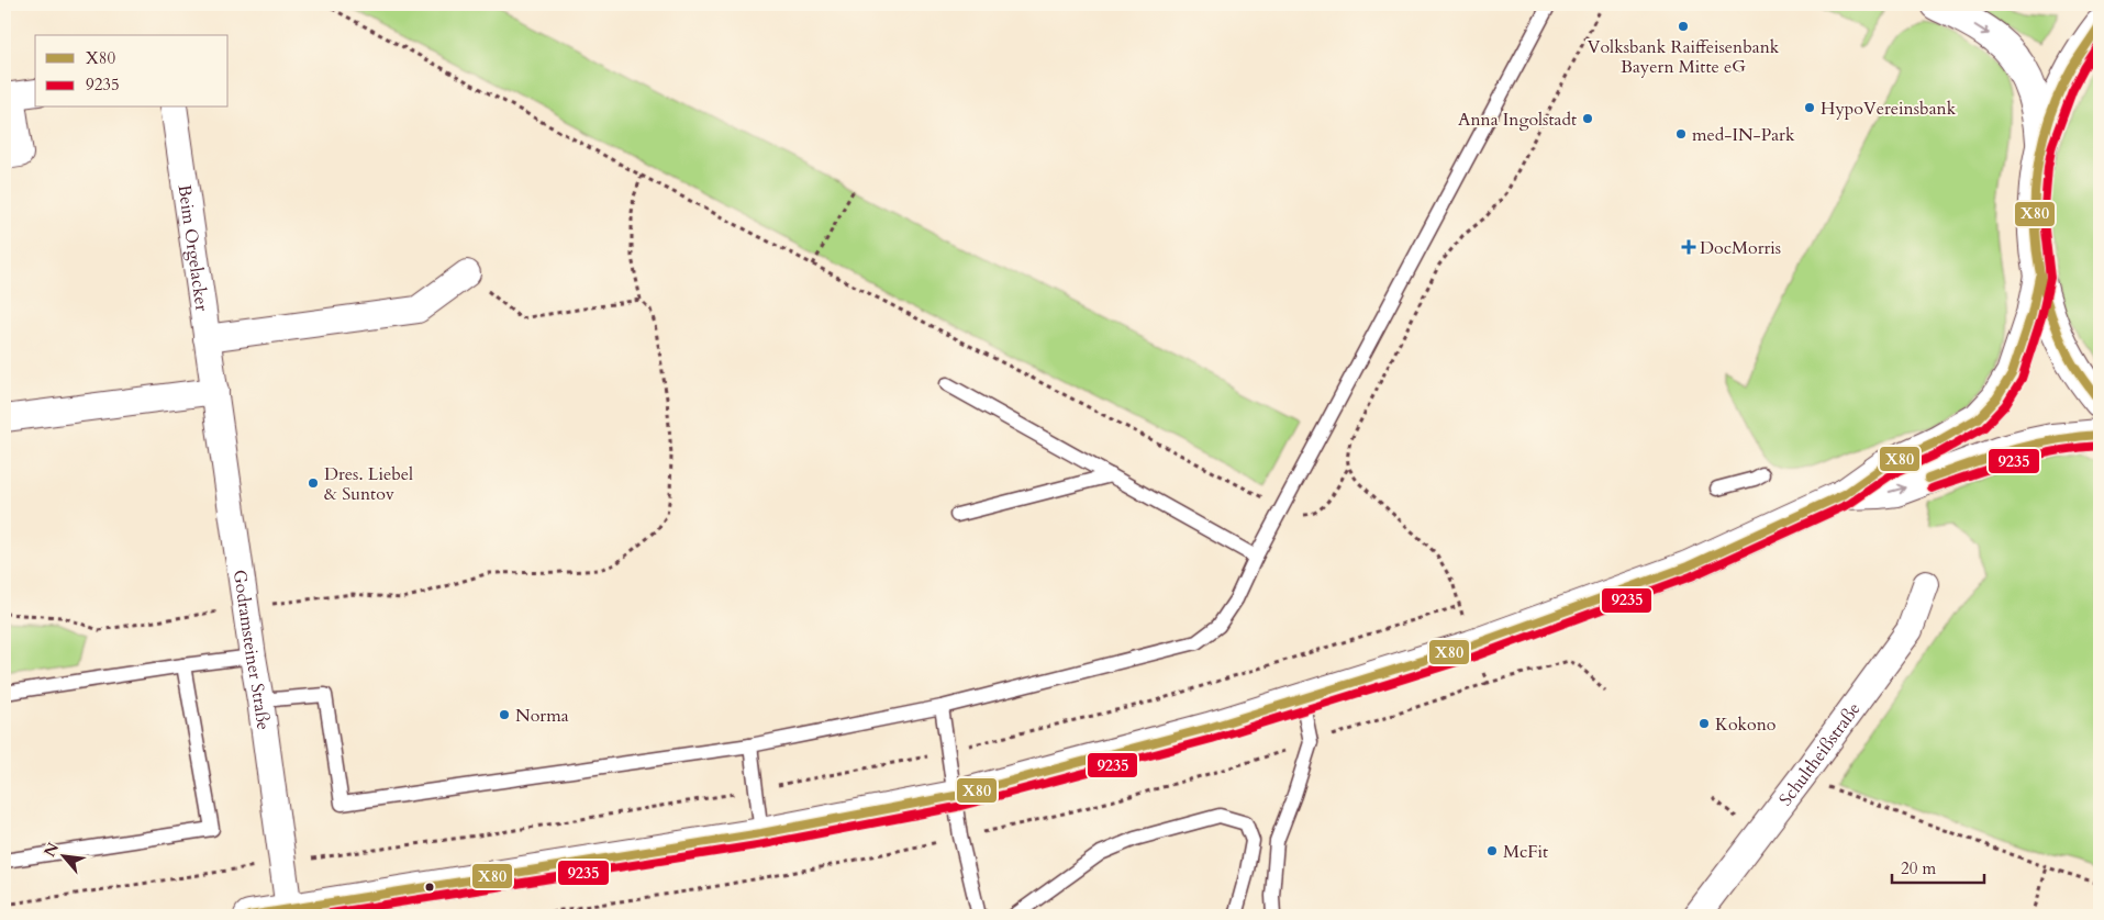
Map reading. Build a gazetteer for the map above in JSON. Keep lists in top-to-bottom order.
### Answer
{
  "streets": {
    "street": ["Beim Orgelacker", "Godramsteiner Straße", "Schultheißstraße"]
  },
  "crossings": [
    ["Beim Orgelacker", "Godramsteiner Straße"]
  ],
  "places": {
    "other": [
      "Volksbank Raiffeisenbank Bayern Mitte eG",
      "HypoVereinsbank",
      "Anna Ingolstadt",
      "med-IN-Park",
      "Dres. Liebel & Suntov",
      "Norma",
      "Kokono",
      "McFit"
    ],
    "health": ["DocMorris"]
  },
  "lines": ["transit line X80", "transit line 9235"],
  "legend": ["X80", "9235"],
  "scale_bar": "20 m",
  "north": "top left"
}
